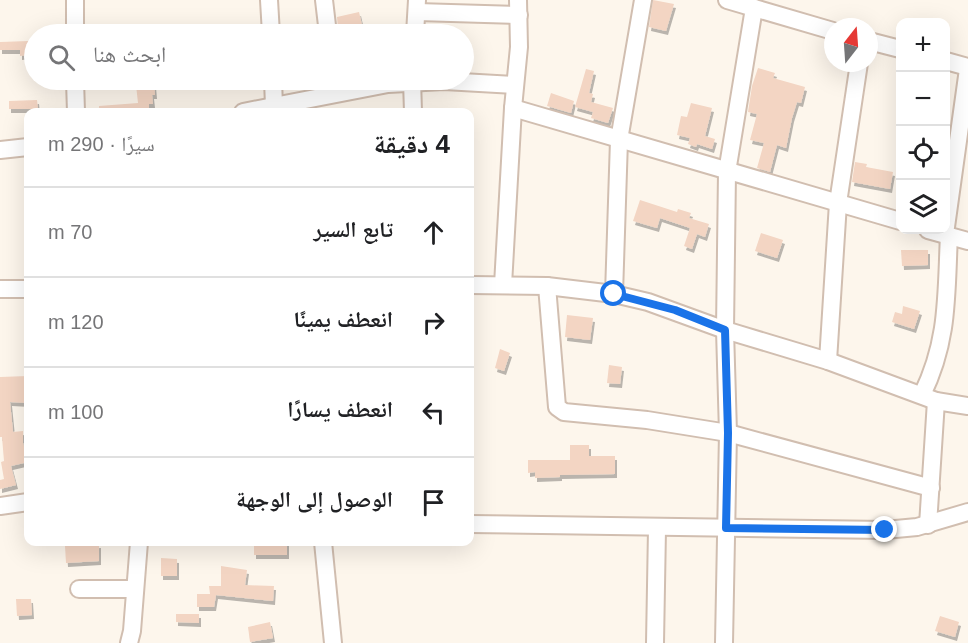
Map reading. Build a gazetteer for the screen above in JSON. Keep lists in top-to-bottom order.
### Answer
{
  "north": "top",
  "page": {
    "map_buttons": ["+", "−"],
    "search": "ابحث هنا",
    "heading": ["4 دقيقة", "سيرًا · 290 m"],
    "list": [
      ["تابع السير", "70 m"],
      ["انعطف يمينًا", "120 m"],
      ["انعطف يسارًا", "100 m"],
      "الوصول إلى الوجهة"
    ]
  }
}
